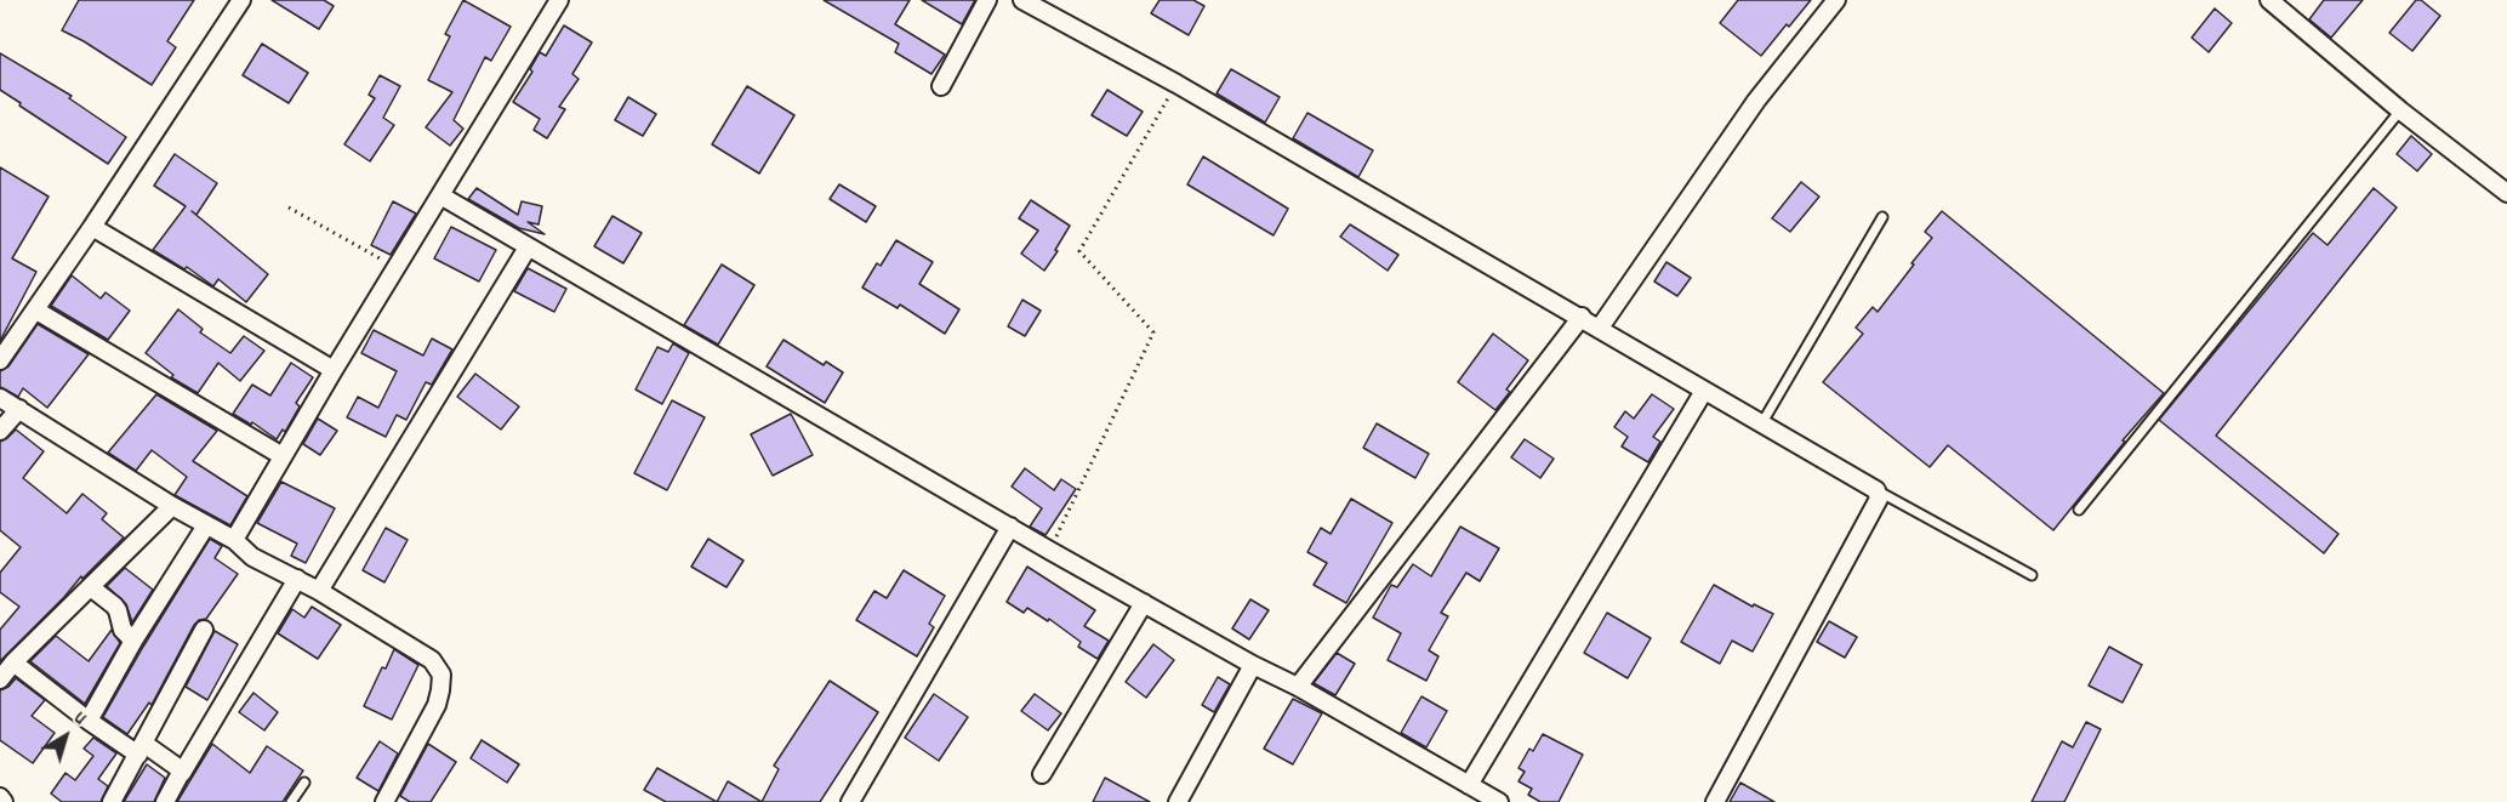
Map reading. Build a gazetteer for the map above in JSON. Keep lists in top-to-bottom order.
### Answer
{
  "north": "top right"
}
